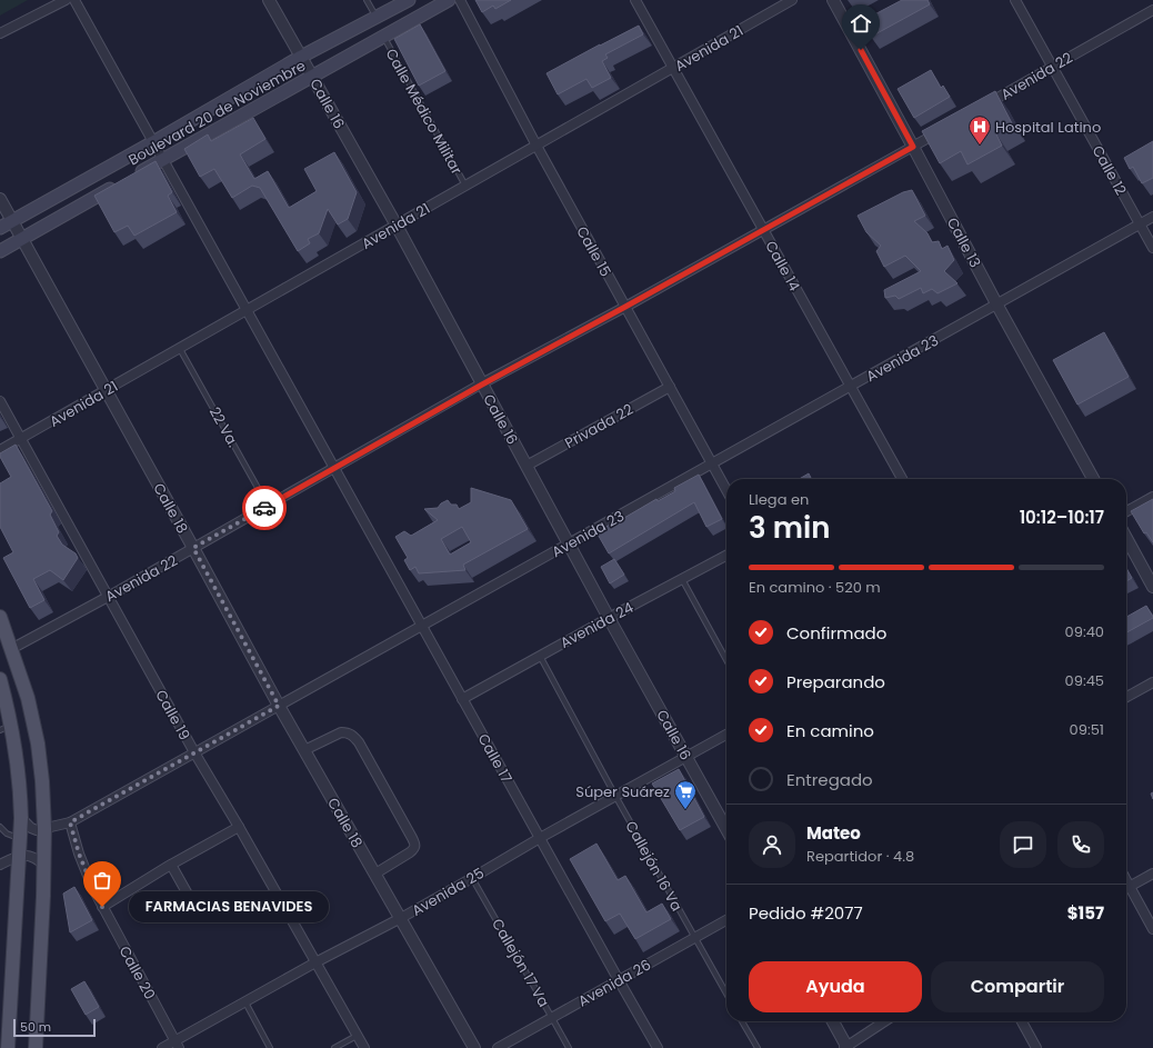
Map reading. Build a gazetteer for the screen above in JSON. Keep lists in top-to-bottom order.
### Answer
{
  "streets": {
    "main road": ["Boulevard 20 de Noviembre"],
    "street": [
      "Avenida 21",
      "Avenida 22",
      "Calle 16",
      "Calle 12",
      "Calle 13",
      "Calle 15",
      "Calle 14",
      "Avenida 23",
      "Privada 22",
      "Calle 18",
      "Avenida 24",
      "Calle 19",
      "Calle 17",
      "Avenida 25",
      "Calle 20",
      "Avenida 26"
    ],
    "lane": [
      "Calle Médico Militar",
      "22 Va.",
      "Callejón 16 Va",
      "Callejón 17 Va"
    ]
  },
  "crossings": [
    ["Avenida 21", "Calle 16"],
    ["Avenida 21", "Calle Médico Militar"],
    ["Avenida 21", "Calle 15"],
    ["Avenida 21", "Calle 14"],
    ["Avenida 21", "22 Va."],
    ["Avenida 21", "Calle 18"],
    ["Avenida 21", "Calle 19"],
    ["Avenida 21", "Calle 17"],
    ["Avenida 22", "Calle 16"],
    ["Avenida 22", "Calle 12"],
    ["Avenida 22", "Calle 13"],
    ["Avenida 22", "Calle 15"],
    ["Avenida 22", "Calle 14"],
    ["Avenida 22", "22 Va."],
    ["Avenida 22", "Calle 18"],
    ["Avenida 22", "Calle 19"],
    ["Avenida 22", "Calle 17"],
    ["Calle 16", "Boulevard 20 de Noviembre"],
    ["Calle 16", "Avenida 23"],
    ["Calle 16", "Privada 22"],
    ["Calle 16", "Avenida 24"],
    ["Calle 16", "Avenida 25"],
    ["Calle Médico Militar", "Boulevard 20 de Noviembre"],
    ["Boulevard 20 de Noviembre", "Calle 18"],
    ["Boulevard 20 de Noviembre", "Calle 17"],
    ["Calle 12", "Avenida 23"],
    ["Calle 13", "Avenida 23"],
    ["Calle 15", "Avenida 23"],
    ["Calle 15", "Privada 22"],
    ["Calle 14", "Avenida 23"],
    ["Avenida 23", "Calle 18"],
    ["Avenida 23", "Calle 19"],
    ["Avenida 23", "Calle 17"],
    ["Avenida 23", "Calle 20"],
    ["Calle 18", "Avenida 25"],
    ["Avenida 24", "Calle 17"],
    ["Avenida 24", "Callejón 16 Va"],
    ["Calle 19", "Avenida 25"],
    ["Calle 17", "Avenida 25"],
    ["Calle 17", "Avenida 26"],
    ["Callejón 16 Va", "Avenida 25"],
    ["Callejón 16 Va", "Avenida 26"],
    ["Avenida 25", "Callejón 17 Va"],
    ["Avenida 25", "Calle 20"],
    ["Callejón 17 Va", "Avenida 26"]
  ],
  "places": {
    "hospital": ["Hospital Latino"],
    "supermarket": ["Súper Suárez"],
    "other": ["FARMACIAS BENAVIDES"]
  },
  "scale_bar": "50 m",
  "page": {
    "heading": ["3 min", "Llega en", "10:12–10:17"],
    "panel": [
      "Mateo",
      "Repartidor · 4.8",
      "Pedido #2077",
      "$157"
    ],
    "bar": "En camino · 520 m",
    "list": [
      ["Confirmado", "09:40"],
      ["Preparando", "09:45"],
      ["En camino", "09:51"],
      "Entregado"
    ],
    "bubble": "FARMACIAS BENAVIDES",
    "buttons": ["Ayuda", "Compartir"],
    "scale": "50 m"
  }
}
